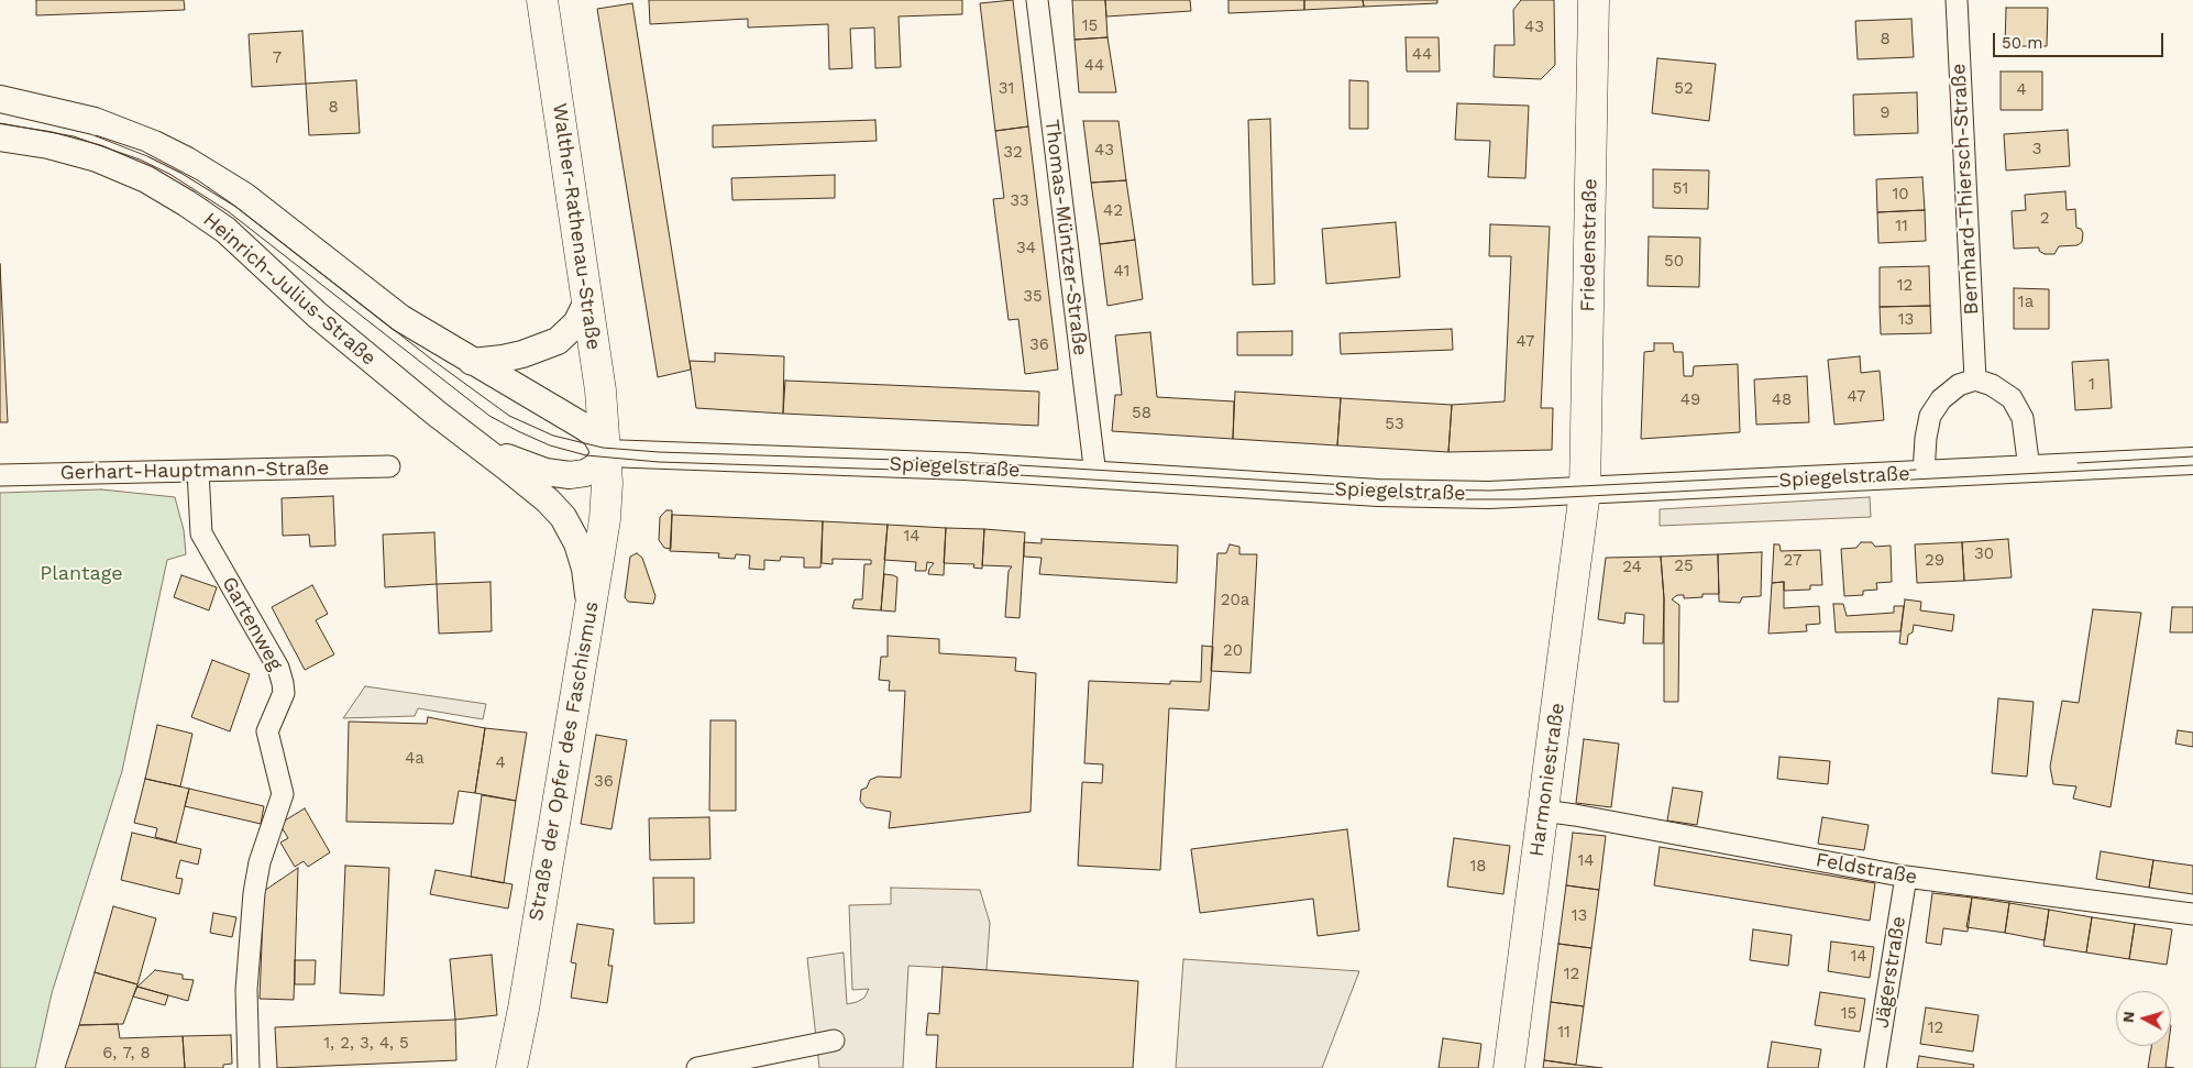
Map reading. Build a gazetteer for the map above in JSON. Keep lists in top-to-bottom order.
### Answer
{
  "streets": {
    "main road": [
      "Walther-Rathenau-Straße",
      "Friedenstraße",
      "Straße der Opfer des Faschismus",
      "Harmoniestraße"
    ],
    "street": [
      "Bernhard-Thiersch-Straße",
      "Thomas-Müntzer-Straße",
      "Heinrich-Julius-Straße",
      "Spiegelstraße",
      "Gerhart-Hauptmann-Straße",
      "Gartenweg",
      "Feldstraße",
      "Jägerstraße"
    ]
  },
  "crossings": [
    ["Walther-Rathenau-Straße", "Heinrich-Julius-Straße"],
    ["Walther-Rathenau-Straße", "Spiegelstraße"],
    ["Walther-Rathenau-Straße", "Straße der Opfer des Faschismus"],
    ["Thomas-Müntzer-Straße", "Spiegelstraße"],
    ["Friedenstraße", "Spiegelstraße"],
    ["Friedenstraße", "Harmoniestraße"],
    ["Heinrich-Julius-Straße", "Spiegelstraße"],
    ["Heinrich-Julius-Straße", "Straße der Opfer des Faschismus"],
    ["Spiegelstraße", "Straße der Opfer des Faschismus"],
    ["Spiegelstraße", "Harmoniestraße"],
    ["Gerhart-Hauptmann-Straße", "Gartenweg"],
    ["Harmoniestraße", "Feldstraße"],
    ["Feldstraße", "Jägerstraße"]
  ],
  "parks": ["Plantage"],
  "house_numbers": [
    "15",
    "43",
    "8",
    "44",
    "7",
    "44",
    "31",
    "52",
    "4",
    "8",
    "9",
    "3",
    "43",
    "32",
    "51",
    "10",
    "33",
    "42",
    "2",
    "11",
    "34",
    "50",
    "41",
    "12",
    "35",
    "1a",
    "13",
    "47",
    "36",
    "1",
    "47",
    "49",
    "48",
    "58",
    "53",
    "14",
    "30",
    "27",
    "29",
    "25",
    "24",
    "20a",
    "20",
    "4a",
    "4",
    "36",
    "14",
    "18",
    "13",
    "14",
    "12",
    "15",
    "12",
    "11",
    "1, 2, 3, 4, 5",
    "6, 7, 8"
  ],
  "scale_bar": "50 m",
  "north": "left"
}
